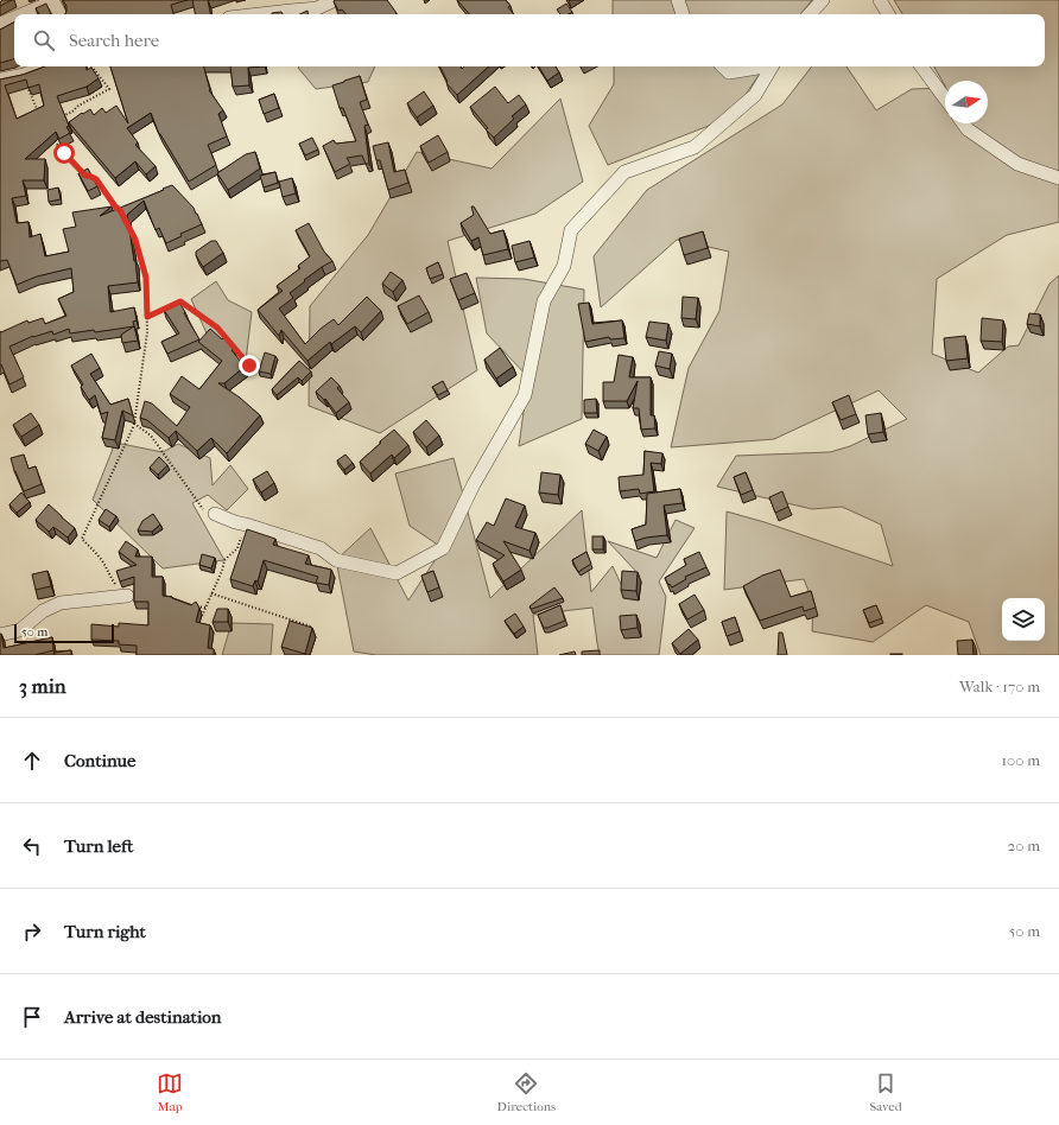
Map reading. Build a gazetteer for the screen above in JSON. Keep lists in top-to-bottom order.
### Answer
{
  "scale_bar": "50 m",
  "north": "right",
  "page": {
    "search": "Search here",
    "scale": "50 m",
    "heading": ["3 min", "Walk · 170 m"],
    "list": [
      ["Continue", "100 m"],
      ["Turn left", "20 m"],
      ["Turn right", "50 m"],
      "Arrive at destination"
    ],
    "nav": ["Map", "Directions", "Saved"]
  }
}
